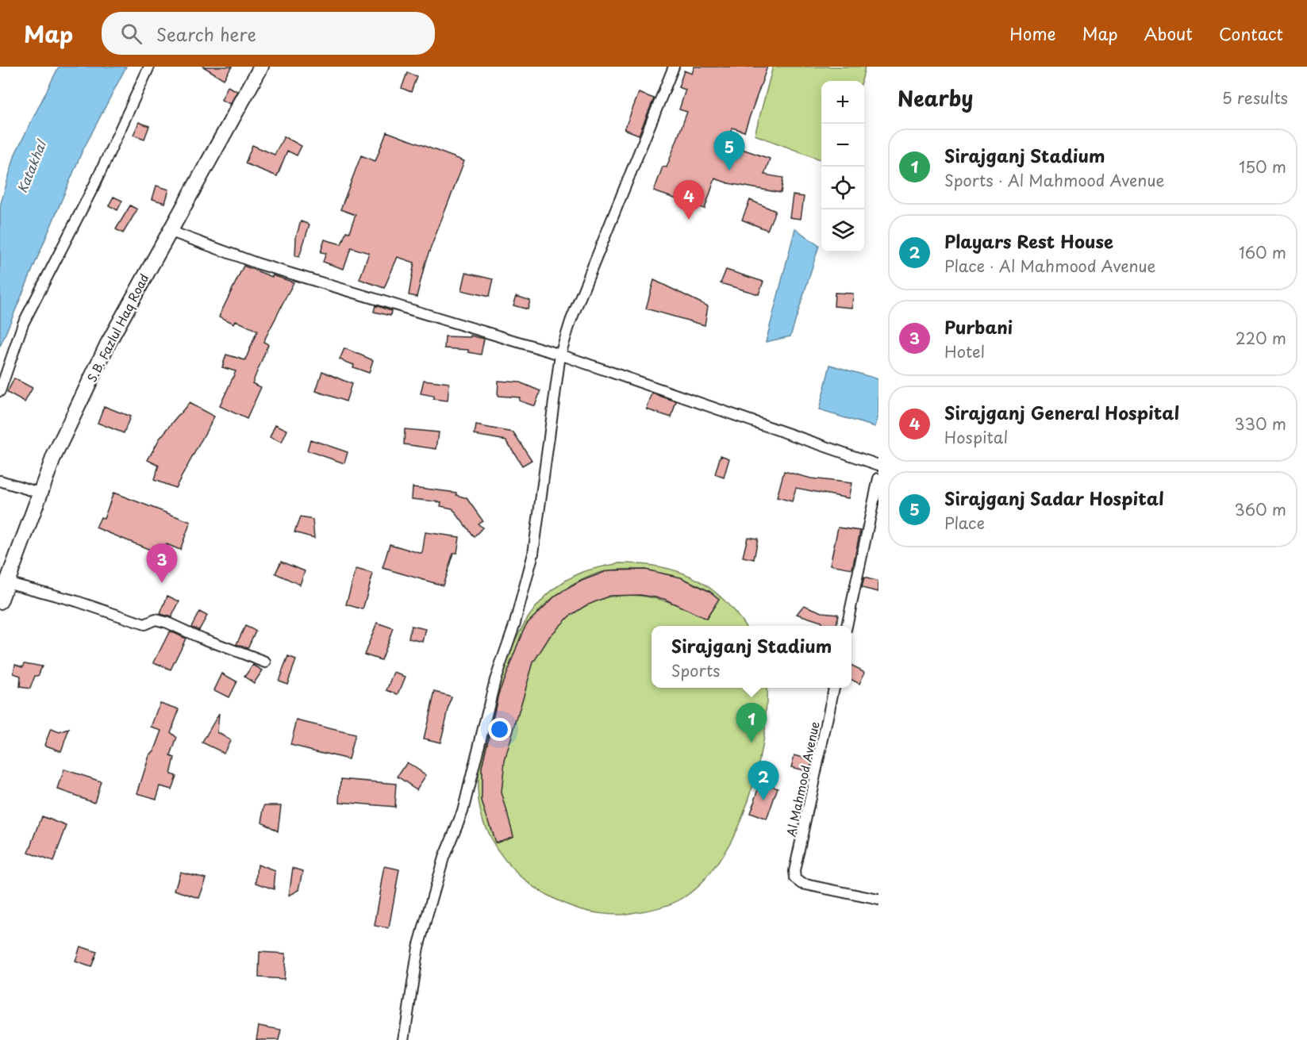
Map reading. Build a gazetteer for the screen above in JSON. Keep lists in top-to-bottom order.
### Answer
{
  "streets": {
    "main road": ["S.B. Fazlul Haq Road"],
    "street": ["Al Mahmood Avenue"]
  },
  "water": ["Katakhal"],
  "page": {
    "header": "Map",
    "search": "Search here",
    "nav": [
      "Home",
      "Map",
      "About",
      "Contact"
    ],
    "heading": ["Nearby", "5 results"],
    "map_buttons": ["+", "−"],
    "list": [
      {
        "mark": "1",
        "name": "Sirajganj Stadium",
        "note": "Sports · Al Mahmood Avenue",
        "value": "150 m"
      },
      {
        "mark": "2",
        "name": "Playars Rest House",
        "note": "Place · Al Mahmood Avenue",
        "value": "160 m"
      },
      {
        "mark": "3",
        "name": "Purbani",
        "note": "Hotel",
        "value": "220 m"
      },
      {
        "mark": "4",
        "name": "Sirajganj General Hospital",
        "note": "Hospital",
        "value": "330 m"
      },
      {
        "mark": "5",
        "name": "Sirajganj Sadar Hospital",
        "note": "Place",
        "value": "360 m"
      }
    ],
    "pins": [
      "5",
      "4",
      "3",
      "1",
      "2"
    ],
    "popup": ["Sirajganj Stadium", "Sports"]
  }
}
